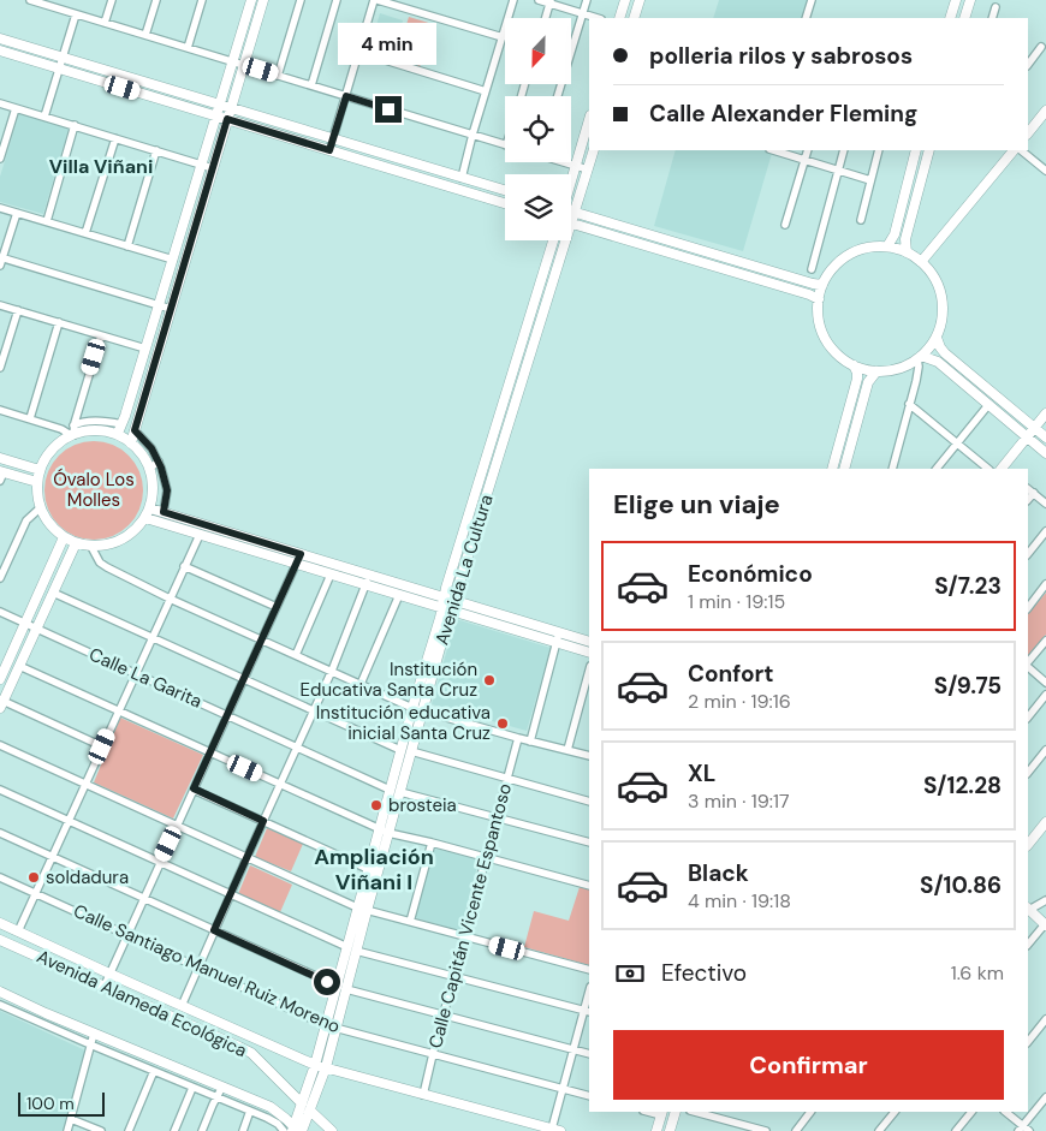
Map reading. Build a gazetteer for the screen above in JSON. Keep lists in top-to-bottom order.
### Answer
{
  "streets": {
    "street": [
      "Avenida La Cultura",
      "Calle La Garita",
      "Calle Capitán Vicente Espantoso",
      "Calle Santiago Manuel Ruiz Moreno",
      "Avenida Alameda Ecológica"
    ]
  },
  "crossings": [
    ["Avenida La Cultura", "Calle La Garita"],
    ["Avenida La Cultura", "Calle Santiago Manuel Ruiz Moreno"],
    ["Avenida La Cultura", "Avenida Alameda Ecológica"],
    ["Calle Capitán Vicente Espantoso", "Calle Santiago Manuel Ruiz Moreno"],
    ["Calle Capitán Vicente Espantoso", "Avenida Alameda Ecológica"]
  ],
  "districts": ["Villa Viñani", "Ampliación Viñani I"],
  "parks": ["Óvalo Los Molles"],
  "places": [
    "Institución Educativa Santa Cruz",
    "Institución educativa inicial Santa Cruz",
    "brosteia",
    "soldadura"
  ],
  "scale_bar": "100 m",
  "north": "bottom",
  "page": {
    "banner": ["polleria rilos y sabrosos", "Calle Alexander Fleming"],
    "bubble": "4 min",
    "heading": "Elige un viaje",
    "list": [
      {
        "name": "Económico",
        "note": "1 min · 19:15",
        "value": "S/7.23"
      },
      {
        "name": "Confort",
        "note": "2 min · 19:16",
        "value": "S/9.75"
      },
      {
        "name": "XL",
        "note": "3 min · 19:17",
        "value": "S/12.28"
      },
      {
        "name": "Black",
        "note": "4 min · 19:18",
        "value": "S/10.86"
      }
    ],
    "pay": ["Efectivo", "1.6 km"],
    "buttons": "Confirmar",
    "scale": "100 m"
  }
}
